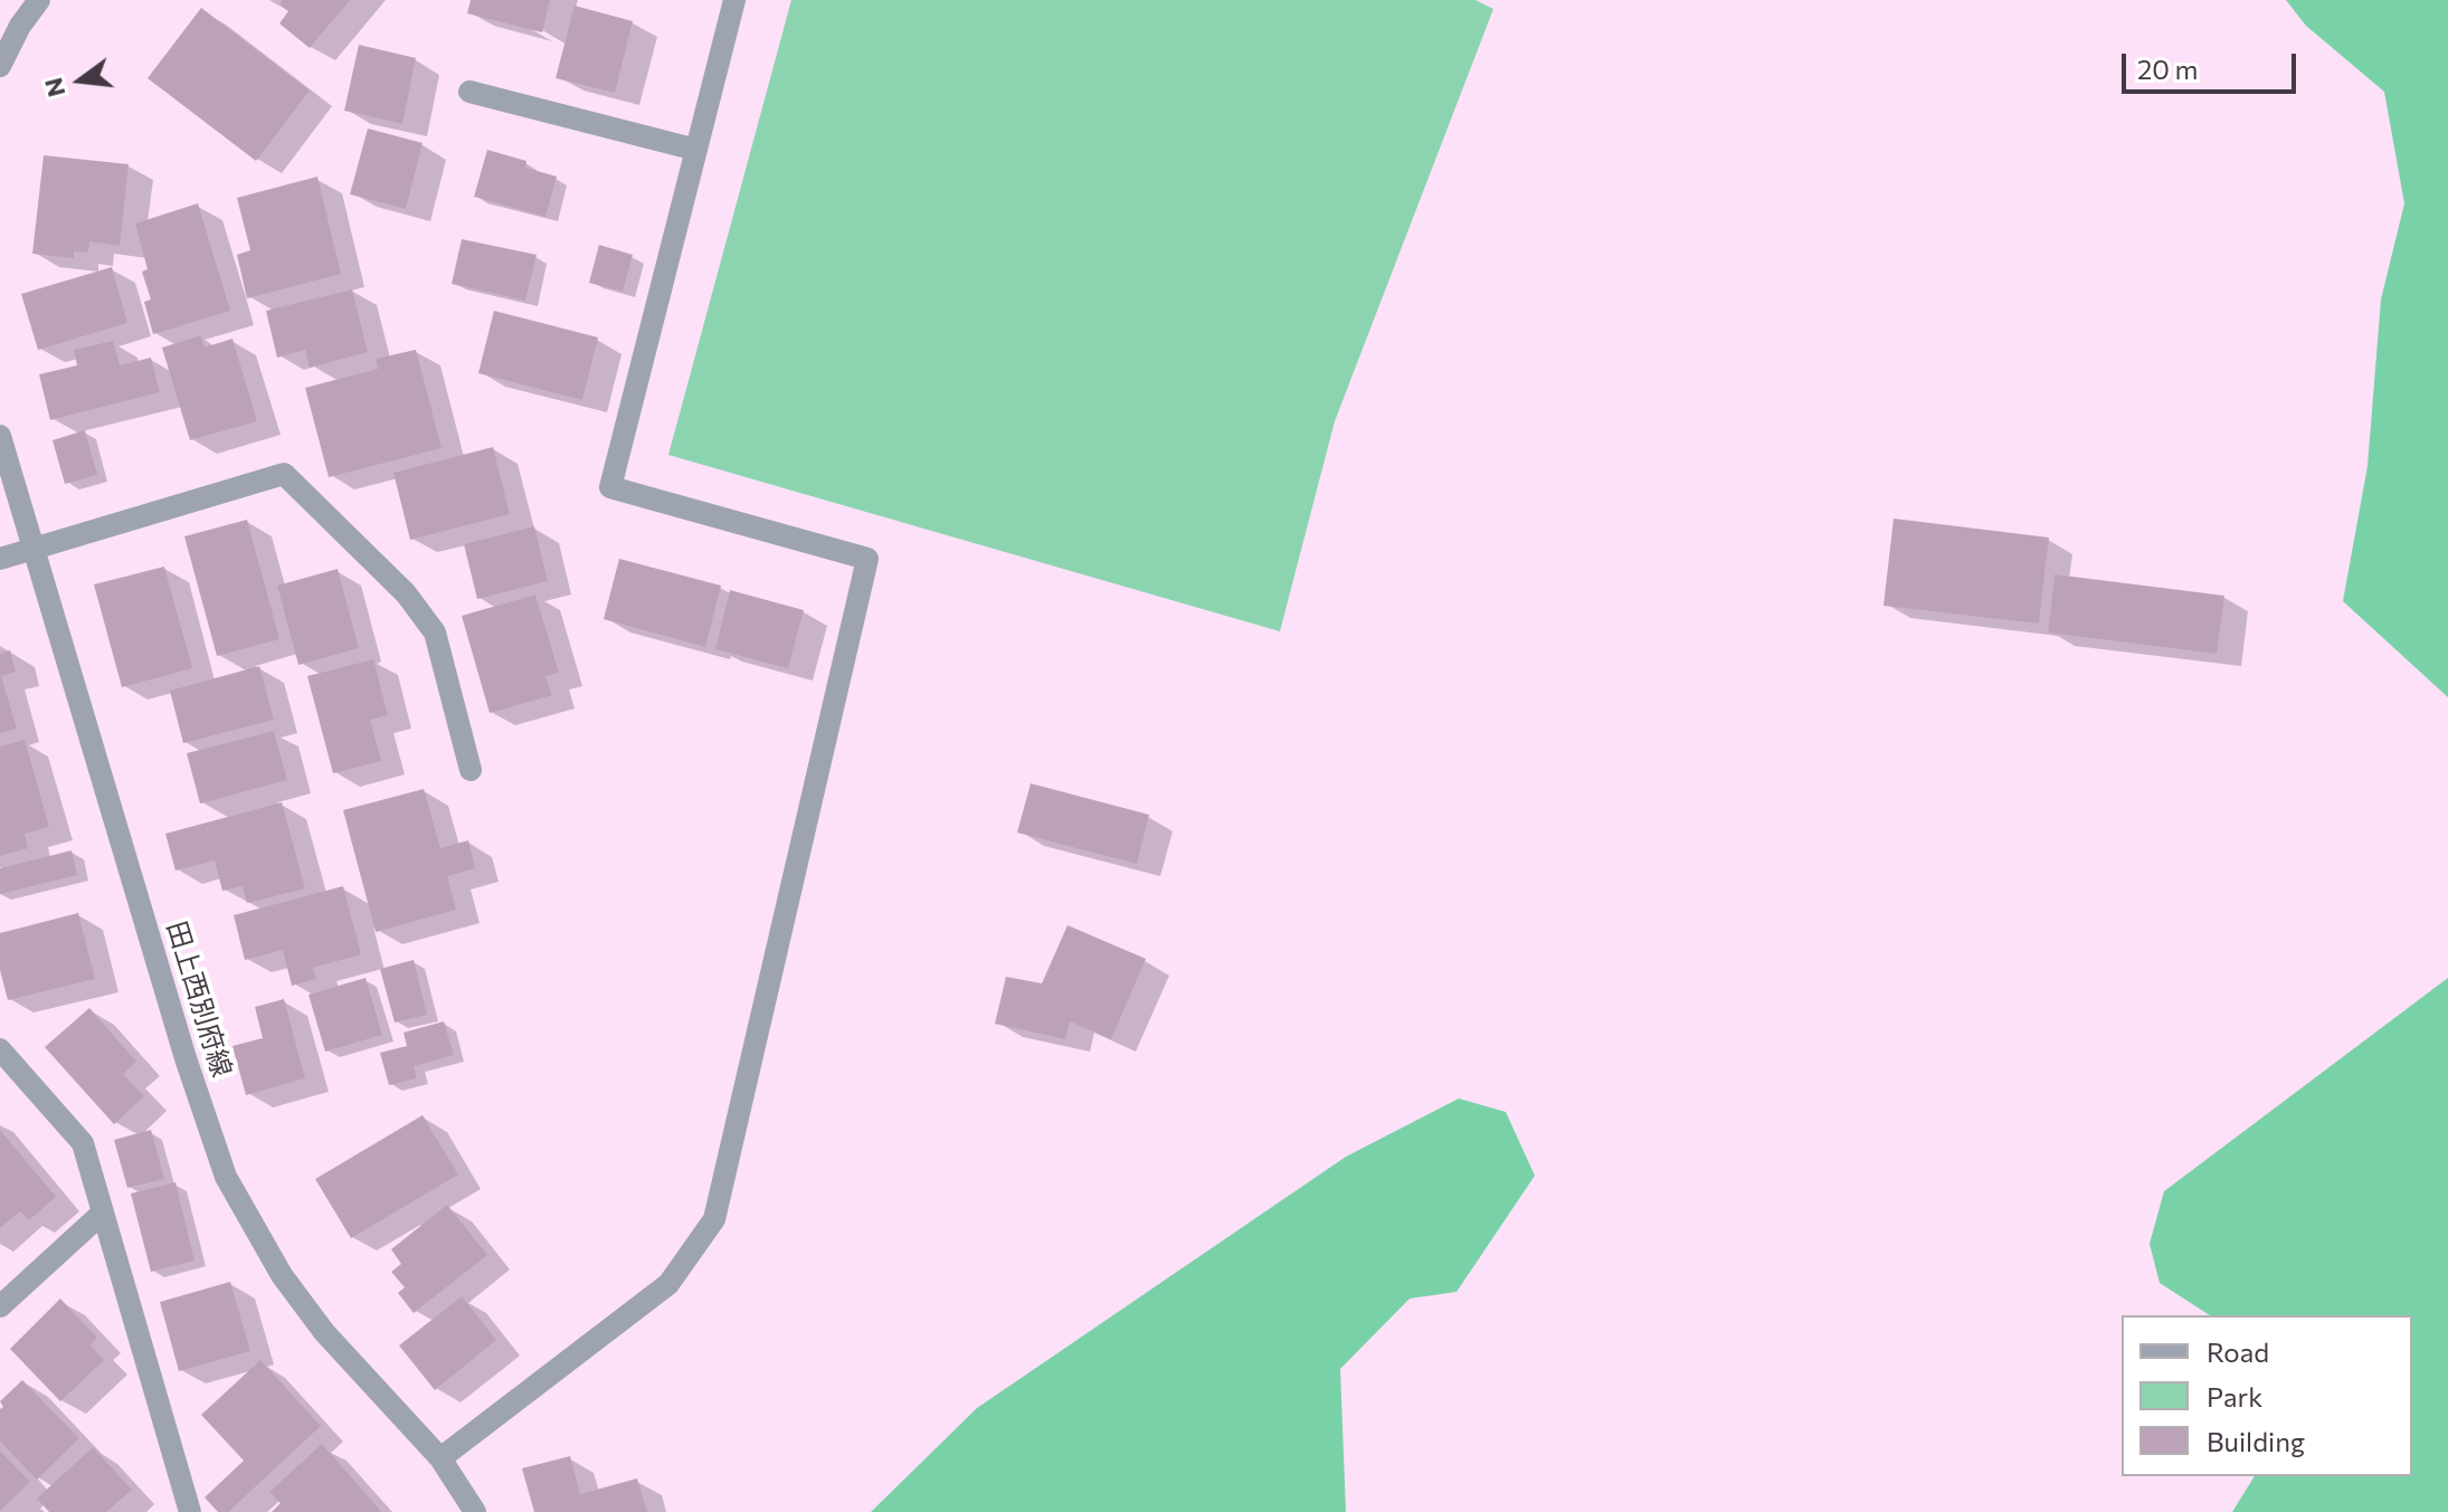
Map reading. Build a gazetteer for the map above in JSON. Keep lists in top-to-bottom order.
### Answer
{
  "streets": {
    "street": ["田上西別府線"]
  },
  "legend": ["Road", "Park", "Building"],
  "scale_bar": "20 m",
  "north": "left"
}
